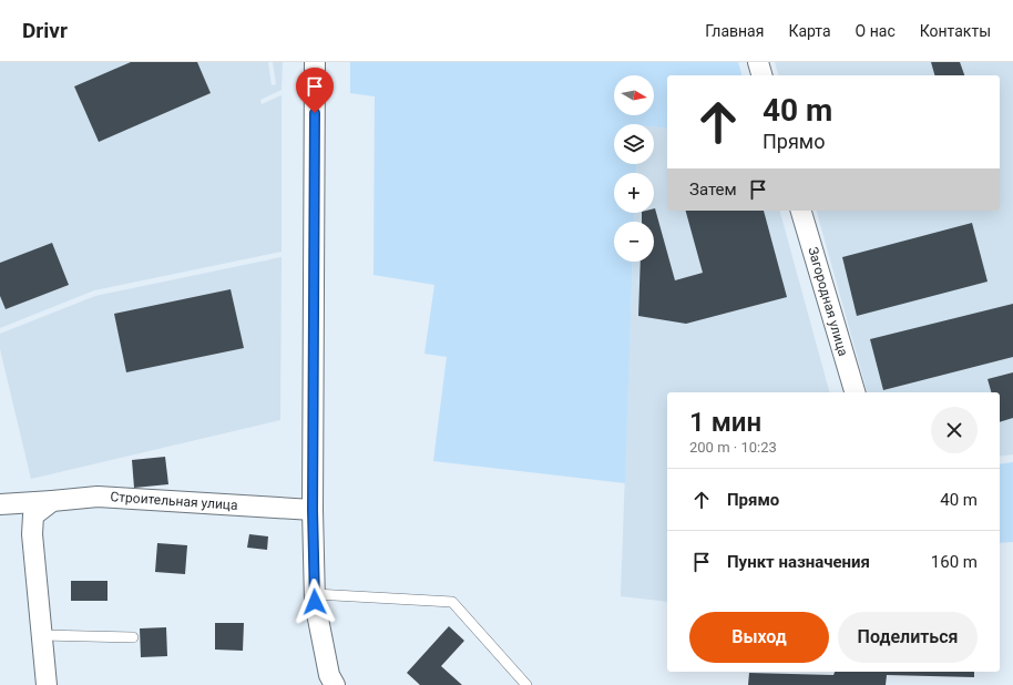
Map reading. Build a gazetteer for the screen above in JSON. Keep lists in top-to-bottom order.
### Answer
{
  "streets": {
    "street": ["Загородная улица", "Строительная улица"]
  },
  "north": "right",
  "page": {
    "header": "Drivr",
    "nav": [
      "Главная",
      "Карта",
      "О нас",
      "Контакты"
    ],
    "map_buttons": ["+", "−"],
    "turn": ["40 m", "Прямо"],
    "then": "Затем",
    "heading": ["1 мин", "200 m · 10:23"],
    "list": [
      {
        "name": "Прямо",
        "value": "40 m"
      },
      {
        "name": "Пункт назначения",
        "value": "160 m"
      }
    ],
    "buttons": ["Выход", "Поделиться"]
  }
}
